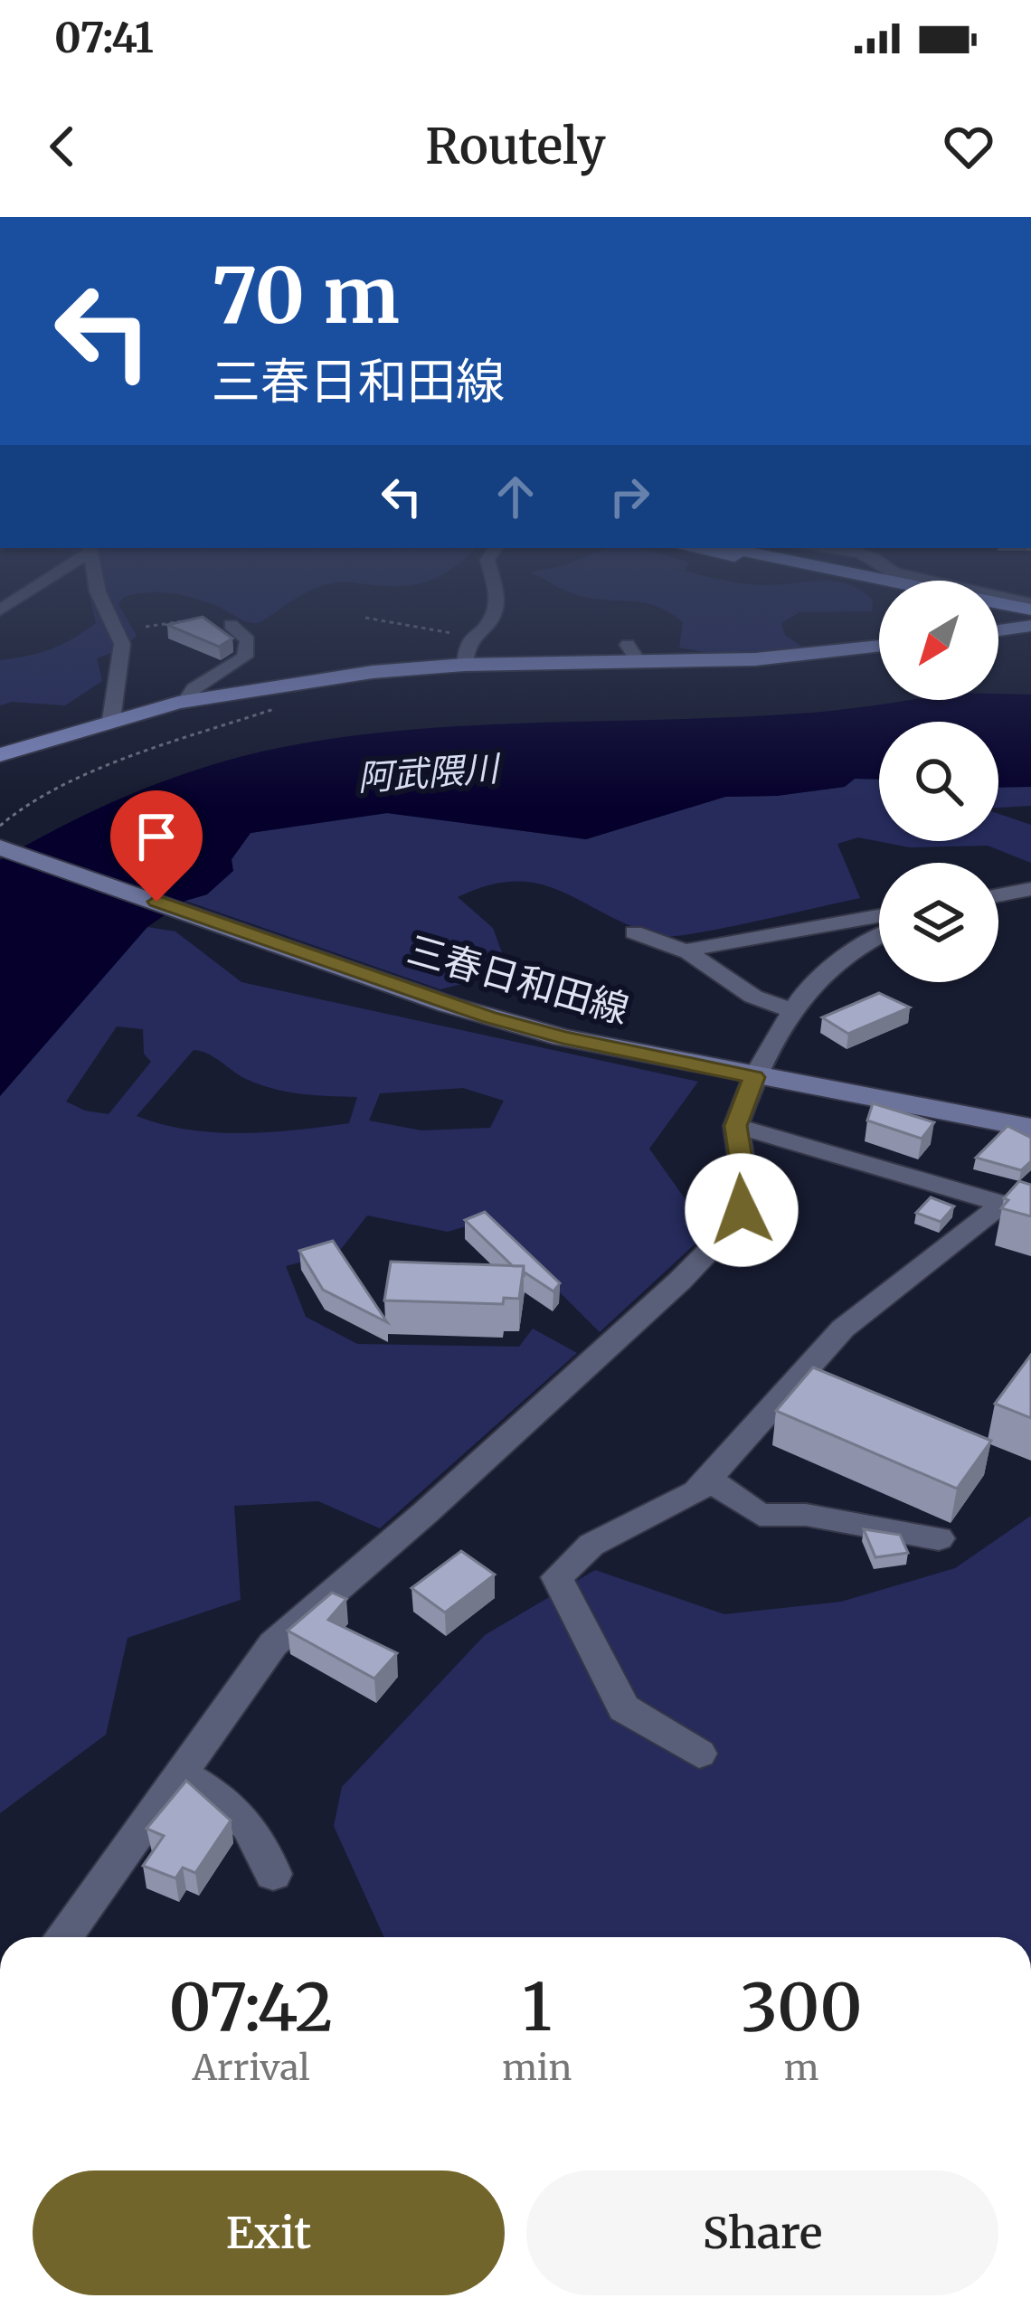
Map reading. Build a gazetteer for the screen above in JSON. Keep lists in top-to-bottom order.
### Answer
{
  "streets": {
    "main road": ["三春日和田線"]
  },
  "water": ["阿武隈川"],
  "north": "bottom left",
  "page": {
    "status": "07:41",
    "header": "Routely",
    "turn": ["70 m", "三春日和田線"],
    "eta": [
      "07:42",
      "Arrival",
      "1",
      "min",
      "300",
      "m"
    ],
    "buttons": ["Exit", "Share"]
  }
}
